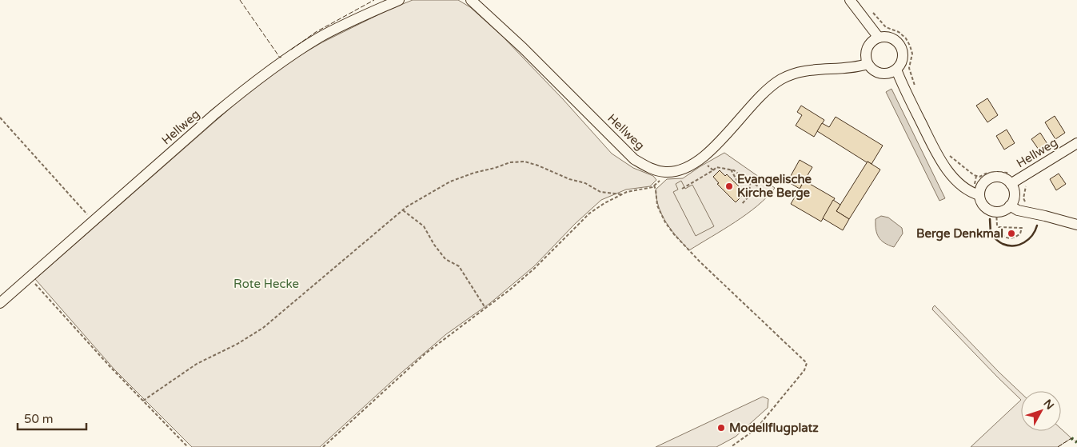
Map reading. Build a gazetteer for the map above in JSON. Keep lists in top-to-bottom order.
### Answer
{
  "streets": {
    "street": ["Hellweg"]
  },
  "parks": ["Rote Hecke"],
  "places": ["Evangelische Kirche Berge", "Berge Denkmal", "Modellflugplatz"],
  "scale_bar": "50 m",
  "north": "top right"
}
